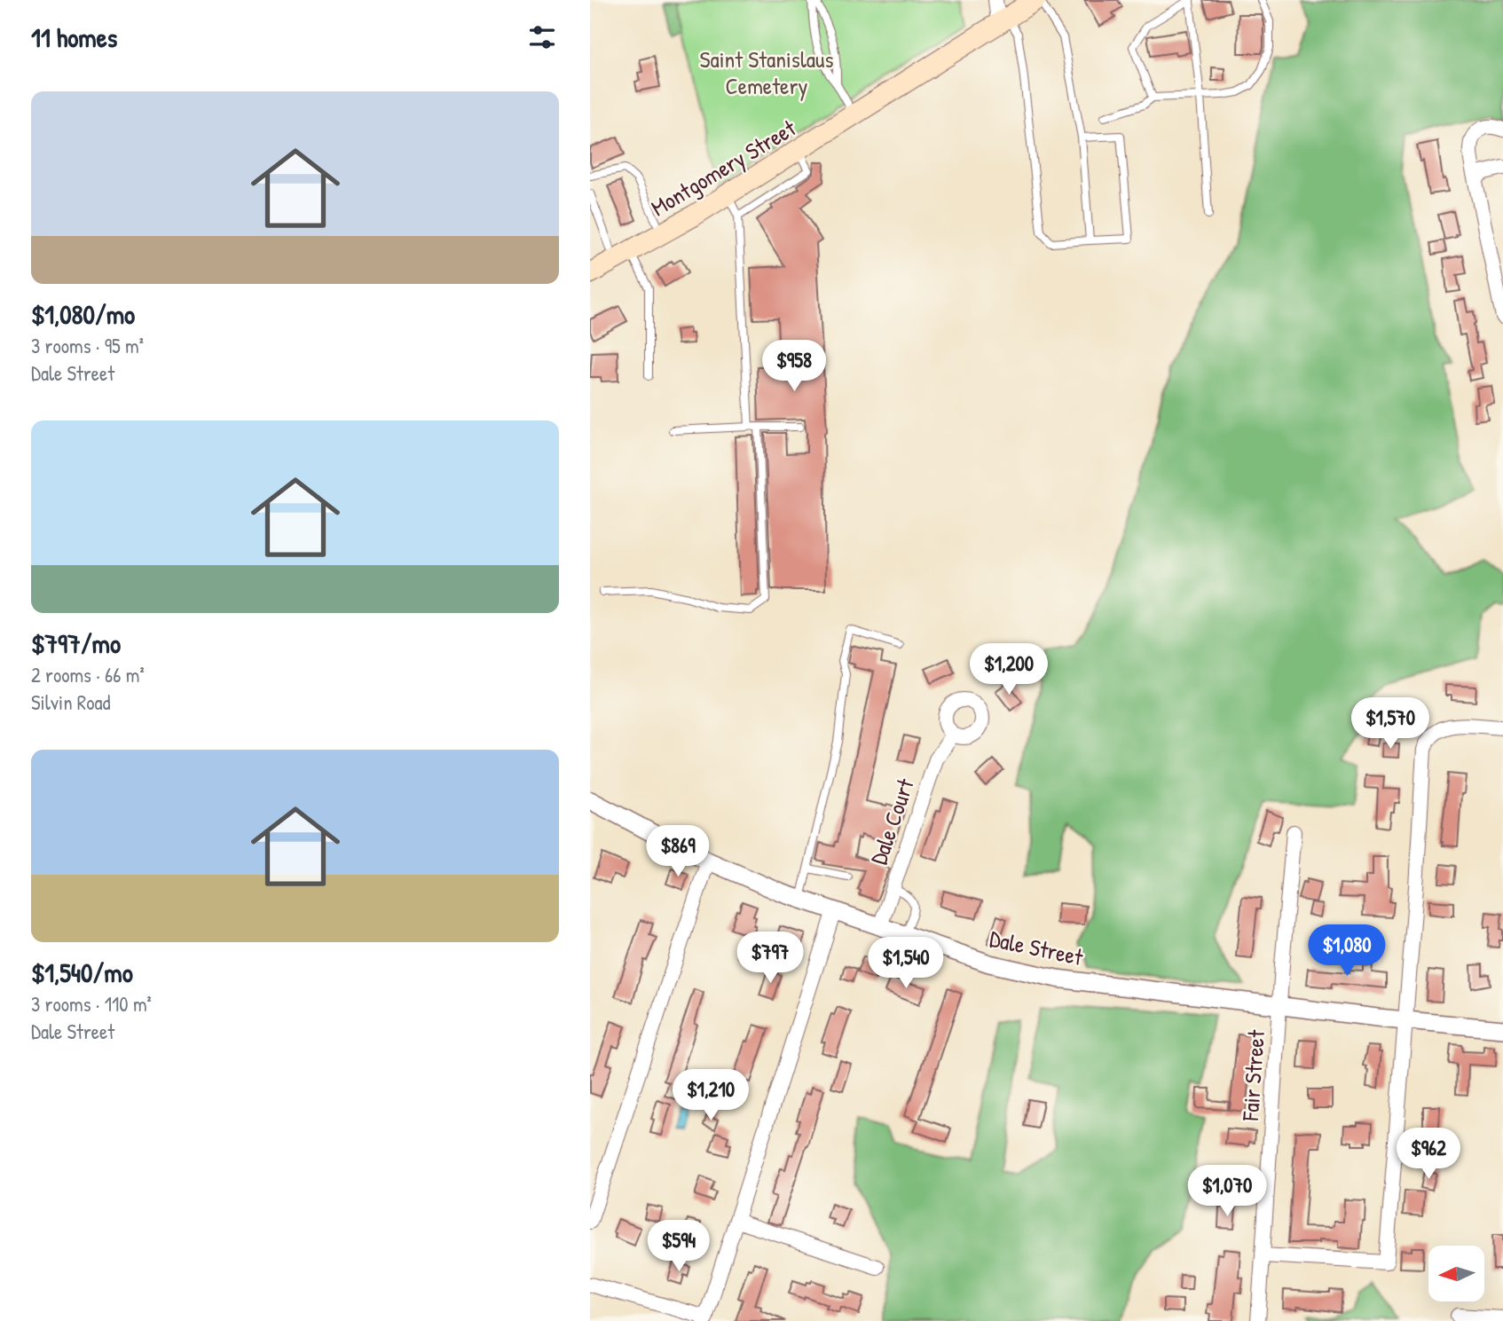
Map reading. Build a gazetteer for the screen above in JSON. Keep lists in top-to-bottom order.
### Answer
{
  "streets": {
    "main road": ["Montgomery Street"],
    "street": ["Dale Court", "Dale Street", "Fair Street"]
  },
  "crossings": [
    ["Dale Court", "Dale Street"],
    ["Dale Street", "Fair Street"]
  ],
  "parks": ["Saint Stanislaus Cemetery"],
  "north": "left",
  "page": {
    "heading": "11 homes",
    "list": [
      {
        "name": "$1,080/mo",
        "note": "3 rooms · 95 m² · Dale Street"
      },
      {
        "name": "$797/mo",
        "note": "2 rooms · 66 m² · Silvin Road"
      },
      {
        "name": "$1,540/mo",
        "note": "3 rooms · 110 m² · Dale Street"
      }
    ],
    "price": [
      "$958",
      "$1,200",
      "$1,570",
      "$869",
      "$1,080",
      "$797",
      "$1,540",
      "$1,210",
      "$962",
      "$1,070",
      "$594"
    ]
  }
}
